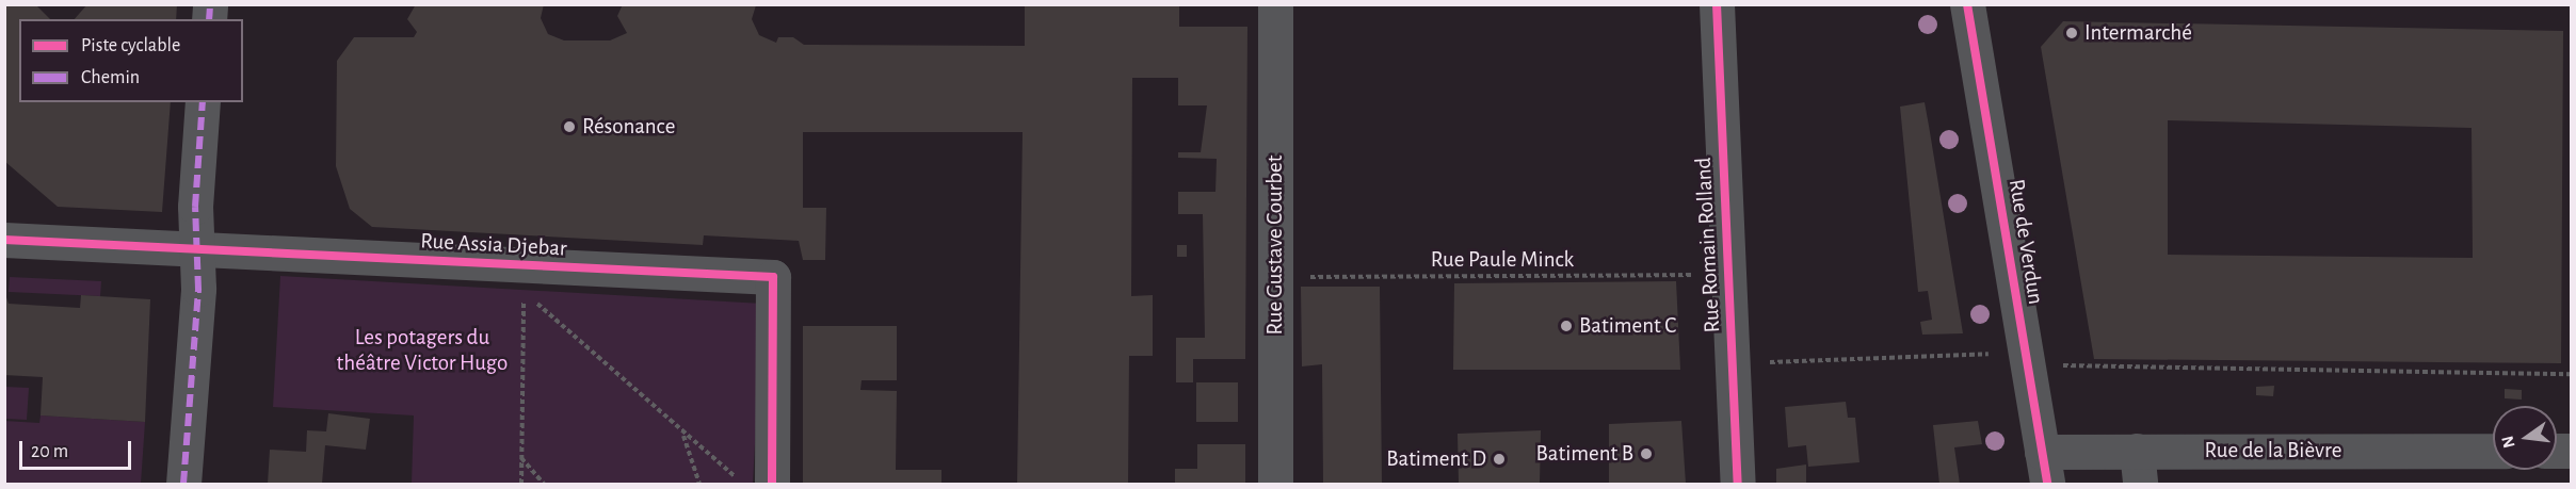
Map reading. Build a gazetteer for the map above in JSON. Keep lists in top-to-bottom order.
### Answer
{
  "streets": {
    "street": [
      "Rue de Verdun",
      "Rue Assia Djebar",
      "Rue Gustave Courbet",
      "Rue Romain Rolland",
      "Rue de la Bièvre"
    ],
    "path": ["Rue Paule Minck"]
  },
  "crossings": [
    ["Rue de Verdun", "Rue de la Bièvre"],
    ["Rue Gustave Courbet", "Rue Paule Minck"],
    ["Rue Romain Rolland", "Rue Paule Minck"]
  ],
  "parks": ["Les potagers du théâtre Victor Hugo"],
  "places": [
    "Intermarché",
    "Résonance",
    "Batiment C",
    "Batiment B",
    "Batiment D"
  ],
  "legend": ["Piste cyclable", "Chemin"],
  "scale_bar": "20 m",
  "north": "left"
}
